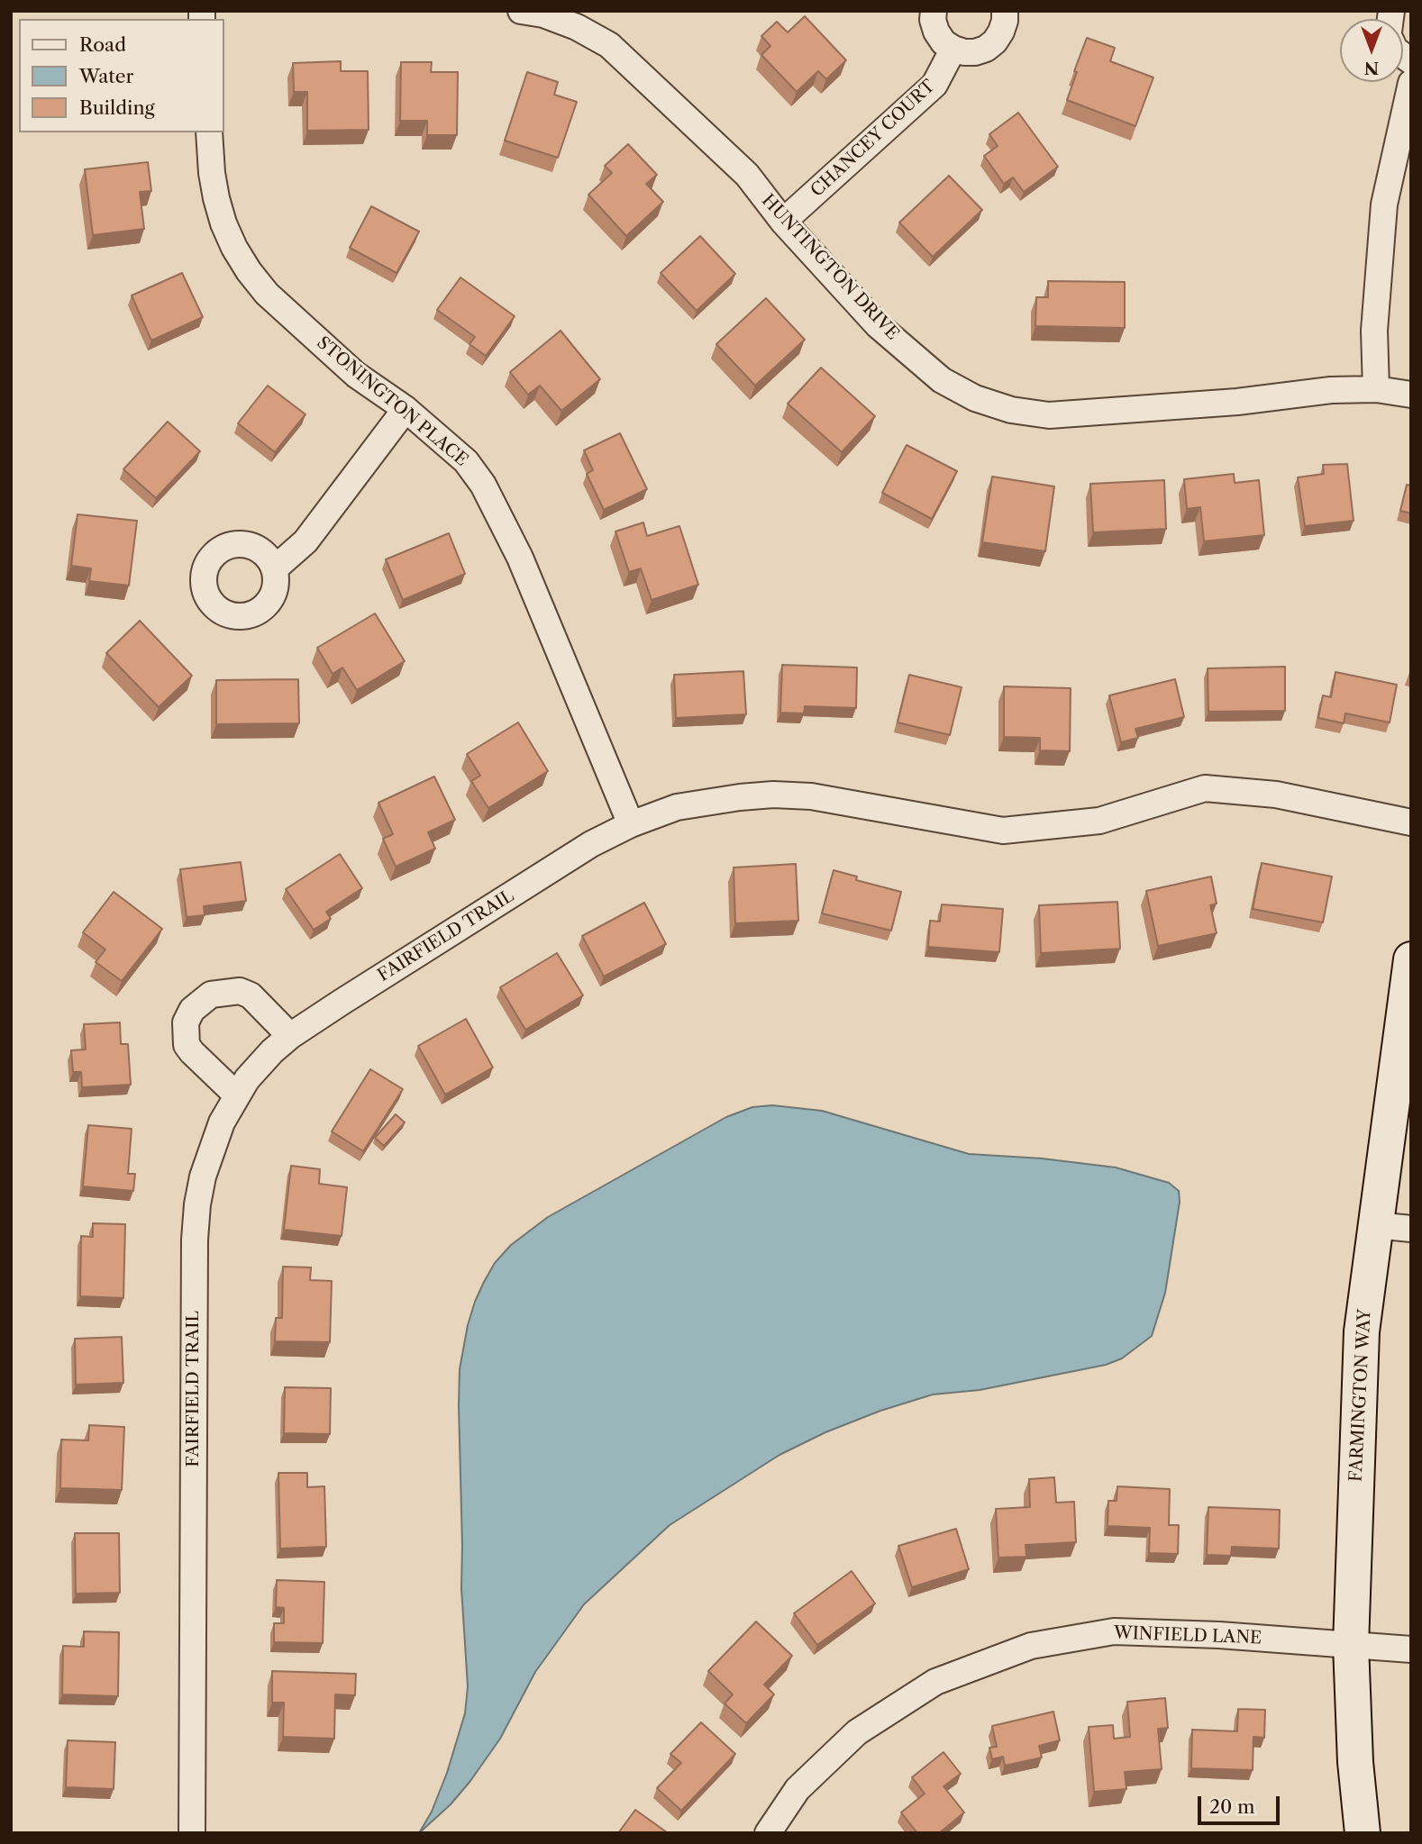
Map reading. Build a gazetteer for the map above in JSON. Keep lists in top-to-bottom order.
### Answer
{
  "streets": {
    "street": [
      "CHANCEY COURT",
      "HUNTINGTON DRIVE",
      "STONINGTON PLACE",
      "FAIRFIELD TRAIL",
      "FARMINGTON WAY",
      "WINFIELD LANE"
    ]
  },
  "crossings": [
    ["CHANCEY COURT", "HUNTINGTON DRIVE"],
    ["STONINGTON PLACE", "FAIRFIELD TRAIL"],
    ["FARMINGTON WAY", "WINFIELD LANE"]
  ],
  "legend": ["Road", "Water", "Building"],
  "scale_bar": "20 m",
  "north": "bottom"
}
